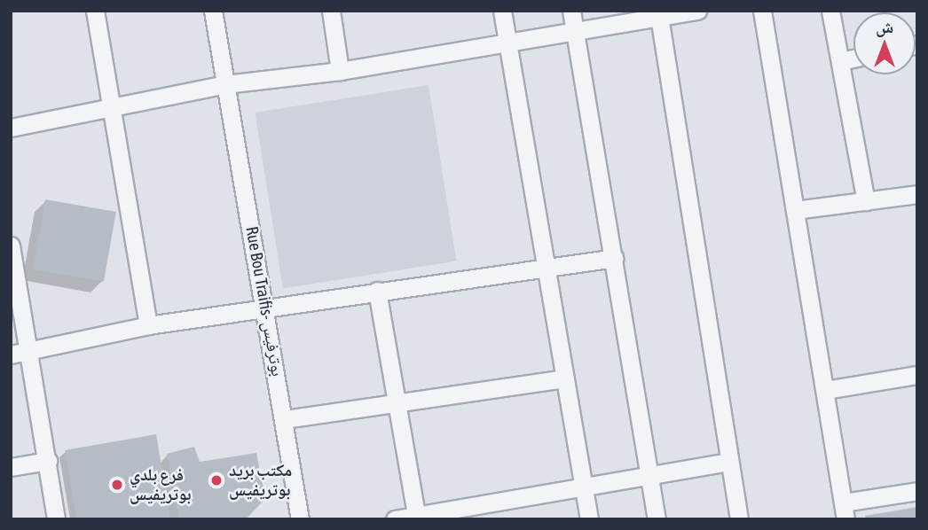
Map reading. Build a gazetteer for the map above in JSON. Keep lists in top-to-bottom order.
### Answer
{
  "streets": {
    "street": ["Rue Bou Traifis- بوترفيس"]
  },
  "places": ["مكتب بريد بوتريفيس", "فرع بلدي بوتريفيس"],
  "north": "top"
}
